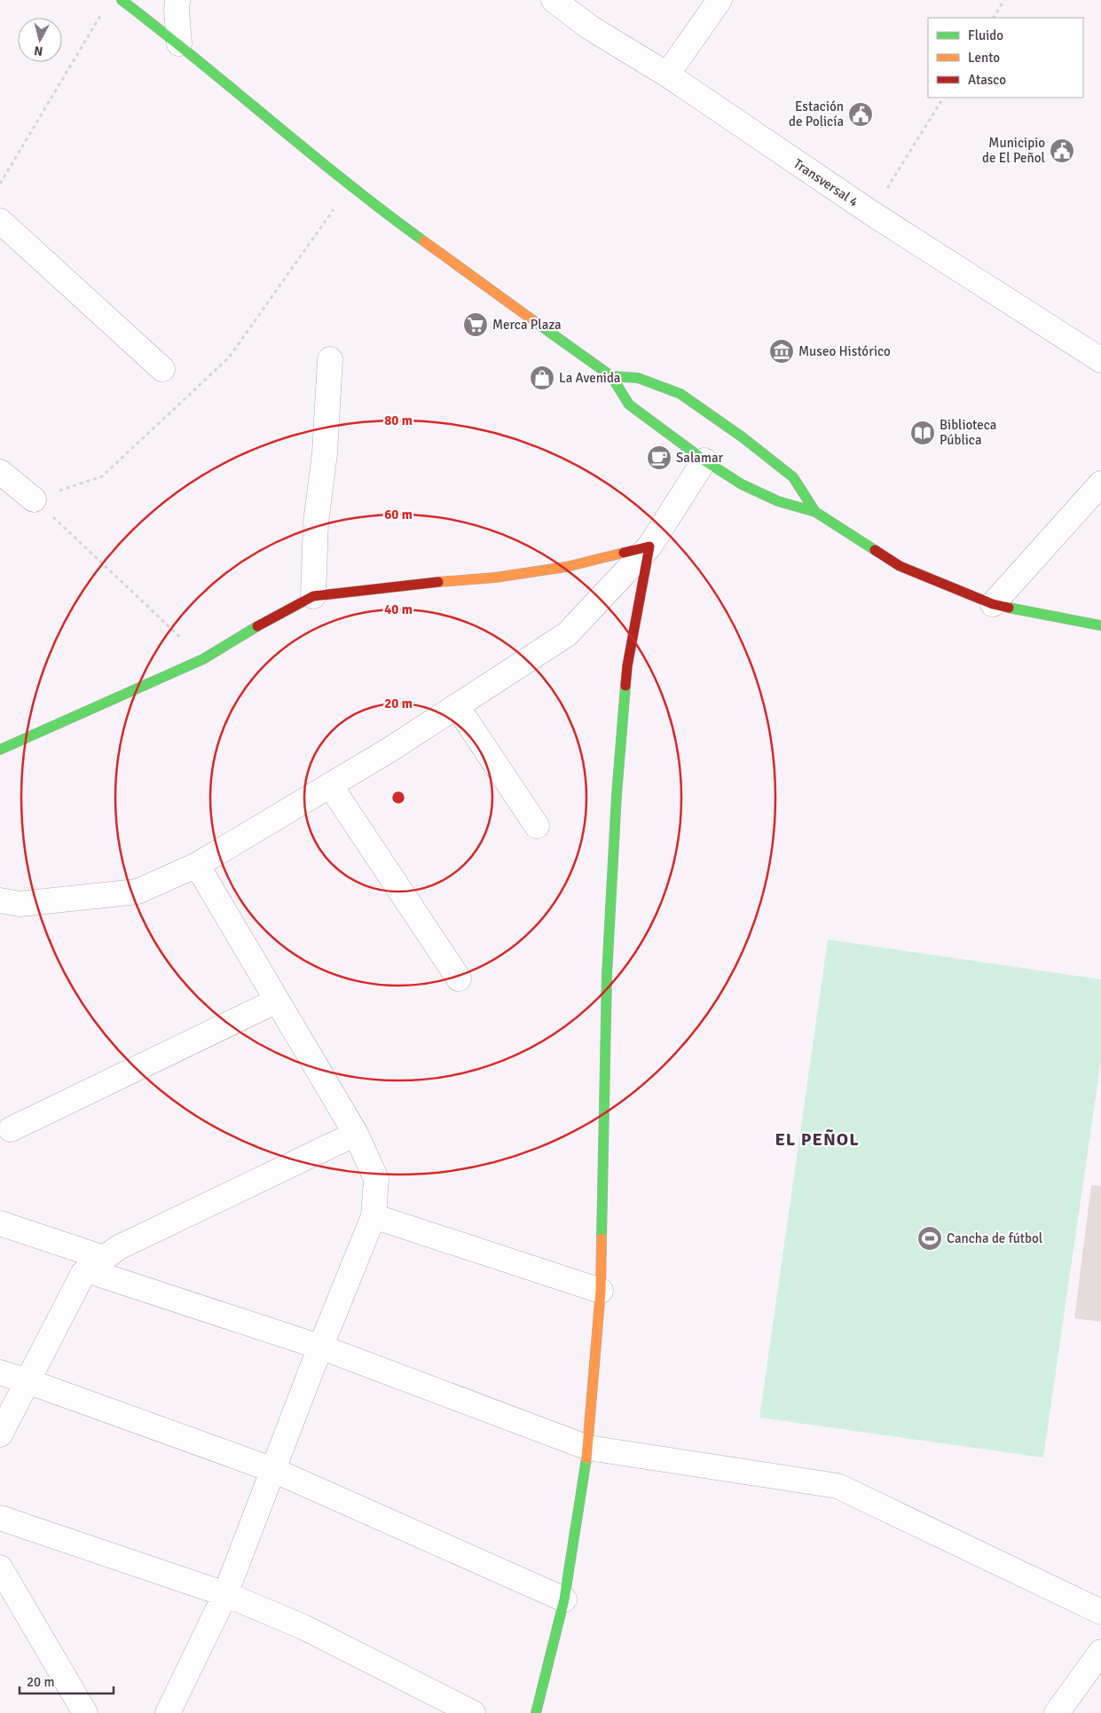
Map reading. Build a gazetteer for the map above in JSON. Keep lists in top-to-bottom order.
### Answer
{
  "streets": {
    "street": ["Transversal 4"]
  },
  "districts": ["EL PEÑOL"],
  "places": {
    "public building": ["Estación de Policía", "Municipio de El Peñol"],
    "supermarket": ["Merca Plaza"],
    "museum": ["Museo Histórico"],
    "shop": ["La Avenida"],
    "library": ["Biblioteca Pública"],
    "cafe": ["Salamar"],
    "sports": ["Cancha de fútbol"]
  },
  "legend": ["Fluido", "Lento", "Atasco"],
  "scale_bar": "20 m",
  "north": "bottom",
  "rings": [
    "80 m",
    "60 m",
    "40 m",
    "20 m"
  ]
}
